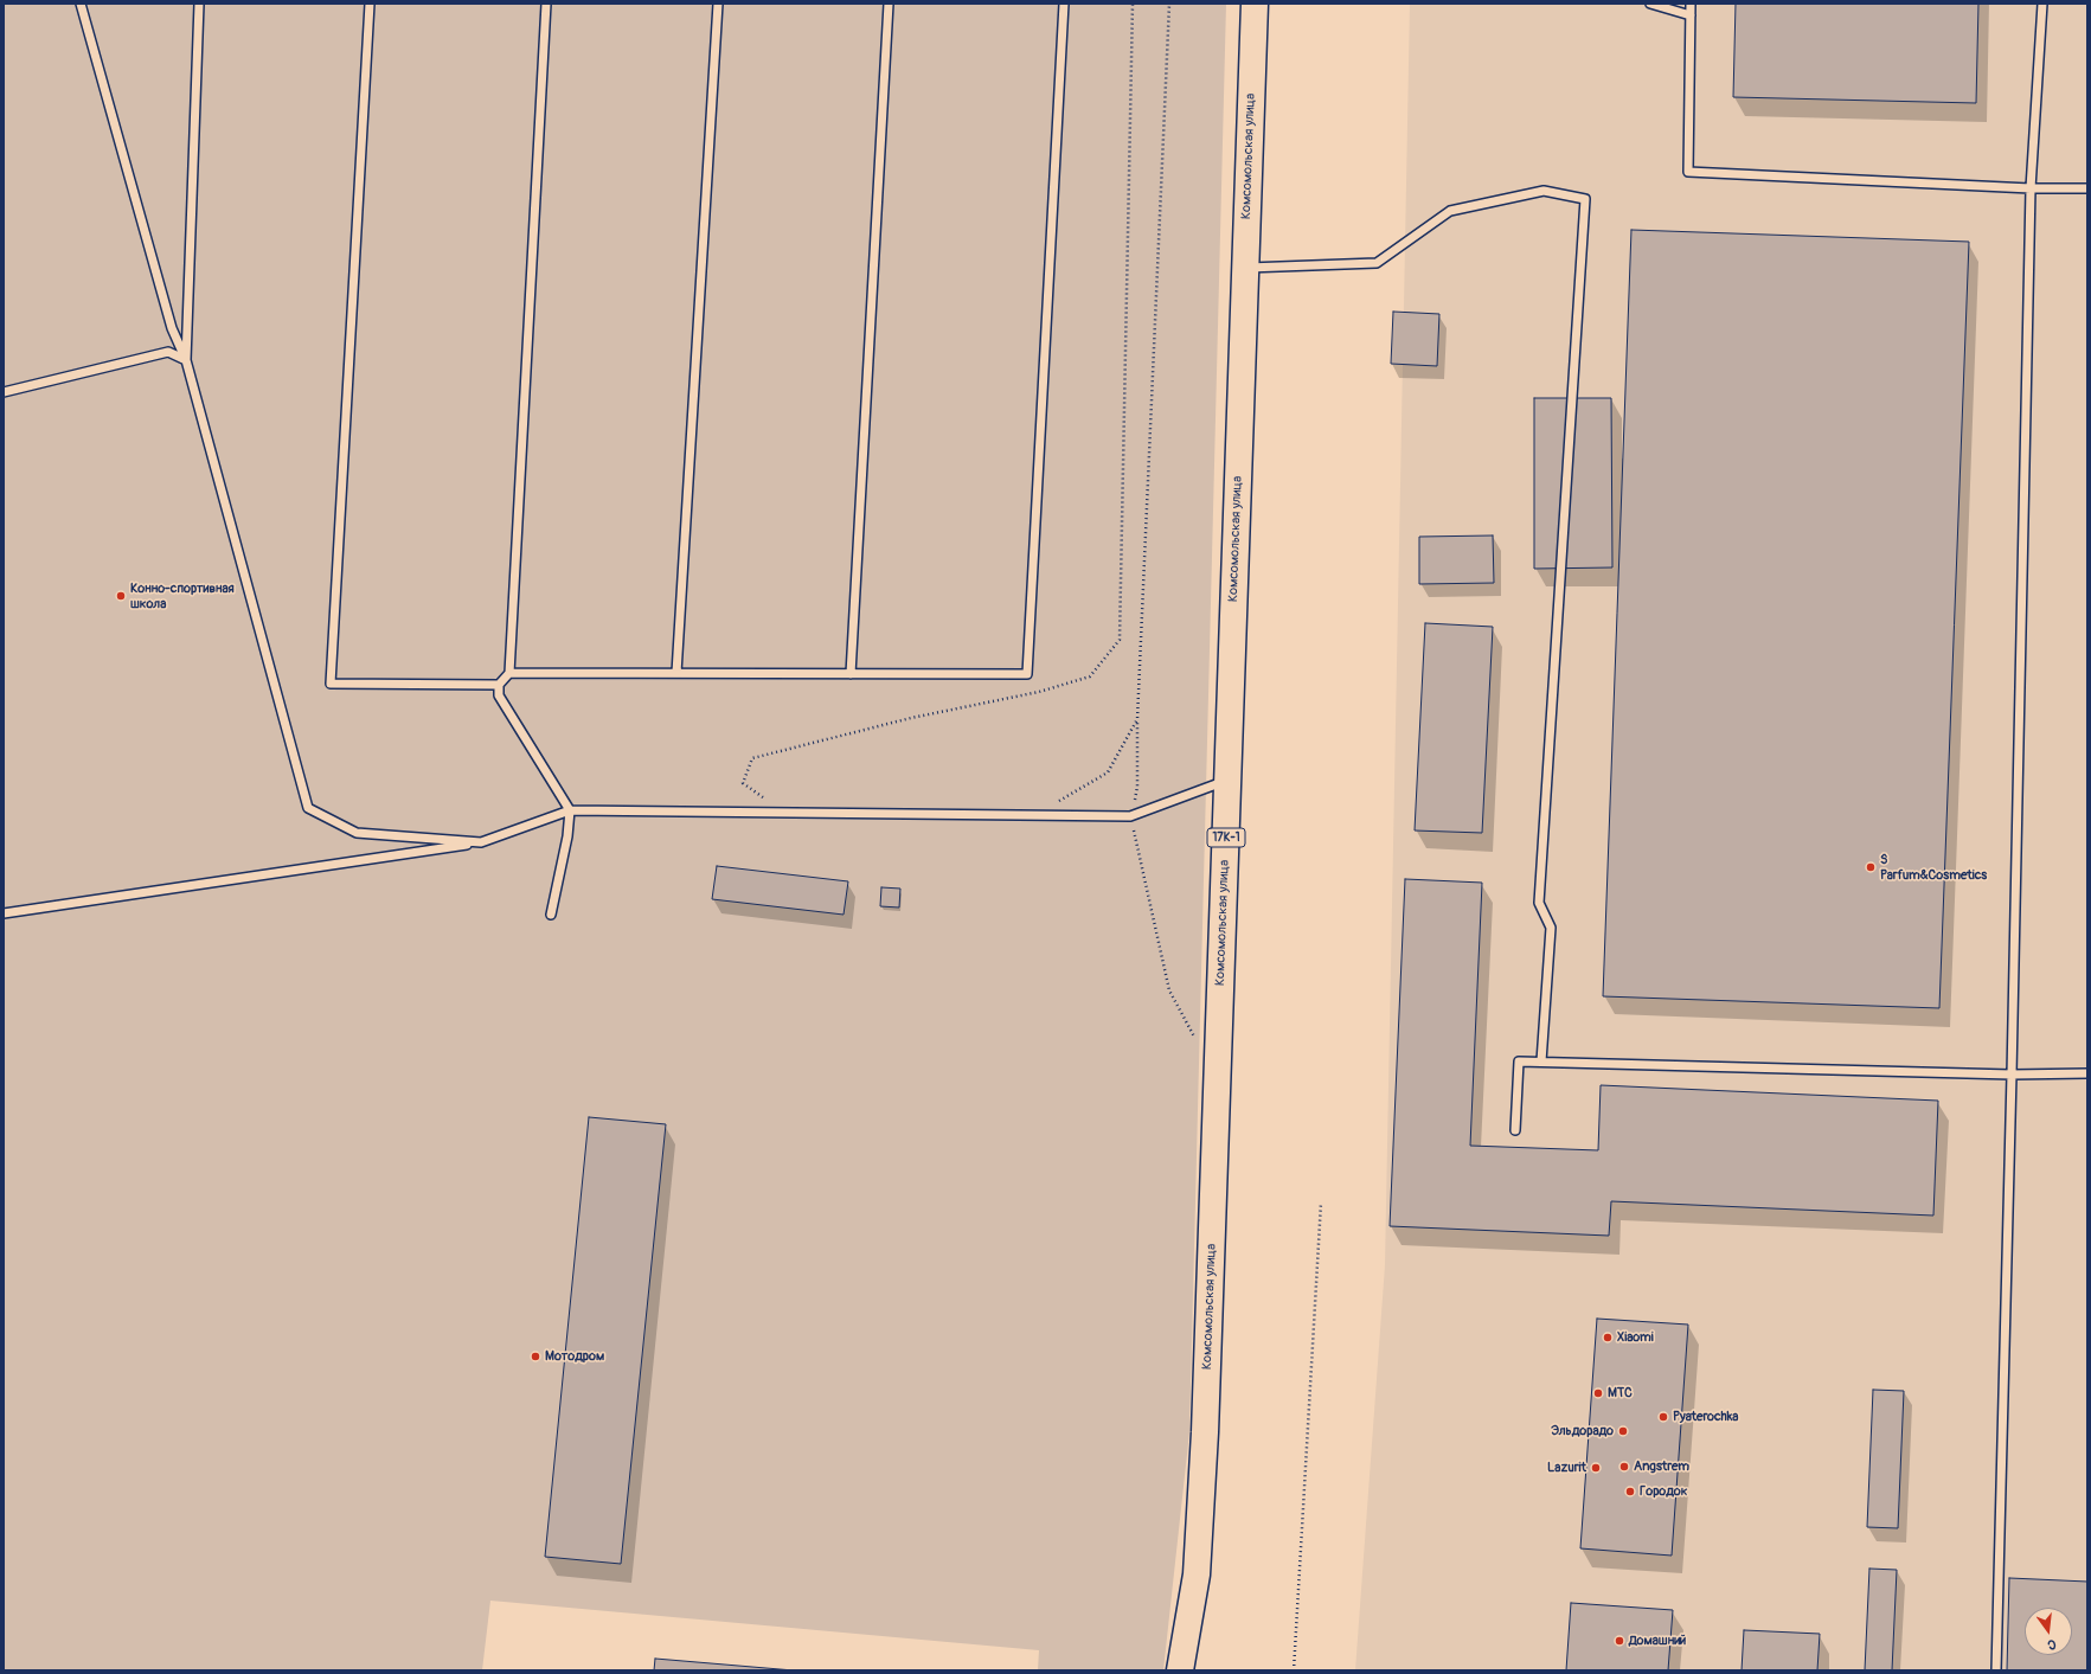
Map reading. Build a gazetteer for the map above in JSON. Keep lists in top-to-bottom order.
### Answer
{
  "streets": {
    "main road": ["Комсомольская улица", "17К-1"]
  },
  "places": [
    "Конно-спортивная школа",
    "S Parfum&Cosmetics",
    "Xiaomi",
    "Мотодром",
    "МТС",
    "Pyaterochka",
    "Эльдорадо",
    "Angstrem",
    "Lazurit",
    "Городок",
    "Домашний"
  ],
  "north": "bottom"
}
